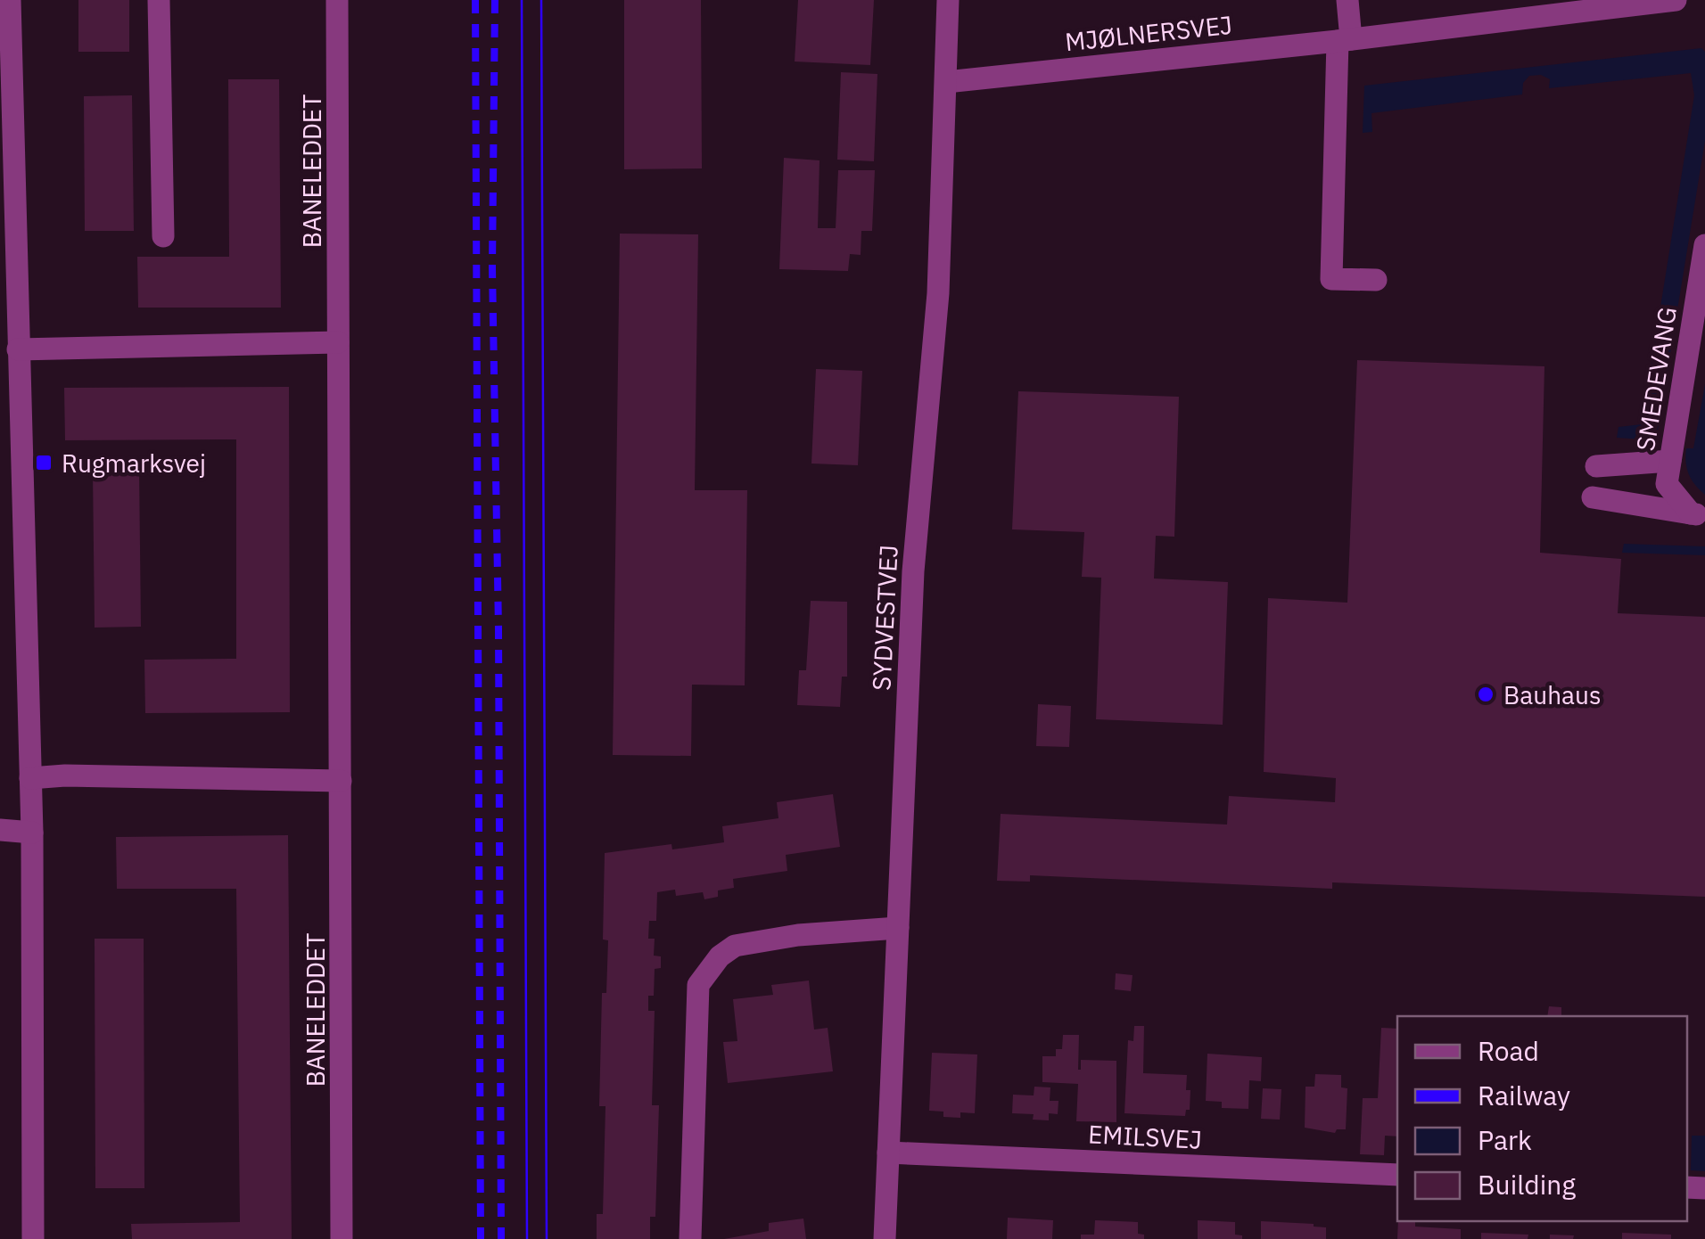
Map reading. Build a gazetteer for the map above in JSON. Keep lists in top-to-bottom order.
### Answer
{
  "streets": {
    "street": [
      "MJØLNERSVEJ",
      "BANELEDDET",
      "SMEDEVANG",
      "SYDVESTVEJ",
      "EMILSVEJ"
    ]
  },
  "crossings": [
    ["MJØLNERSVEJ", "SYDVESTVEJ"],
    ["SYDVESTVEJ", "EMILSVEJ"]
  ],
  "places": {
    "transit": ["Rugmarksvej"],
    "other": ["Bauhaus"]
  },
  "legend": [
    "Road",
    "Railway",
    "Park",
    "Building"
  ]
}
